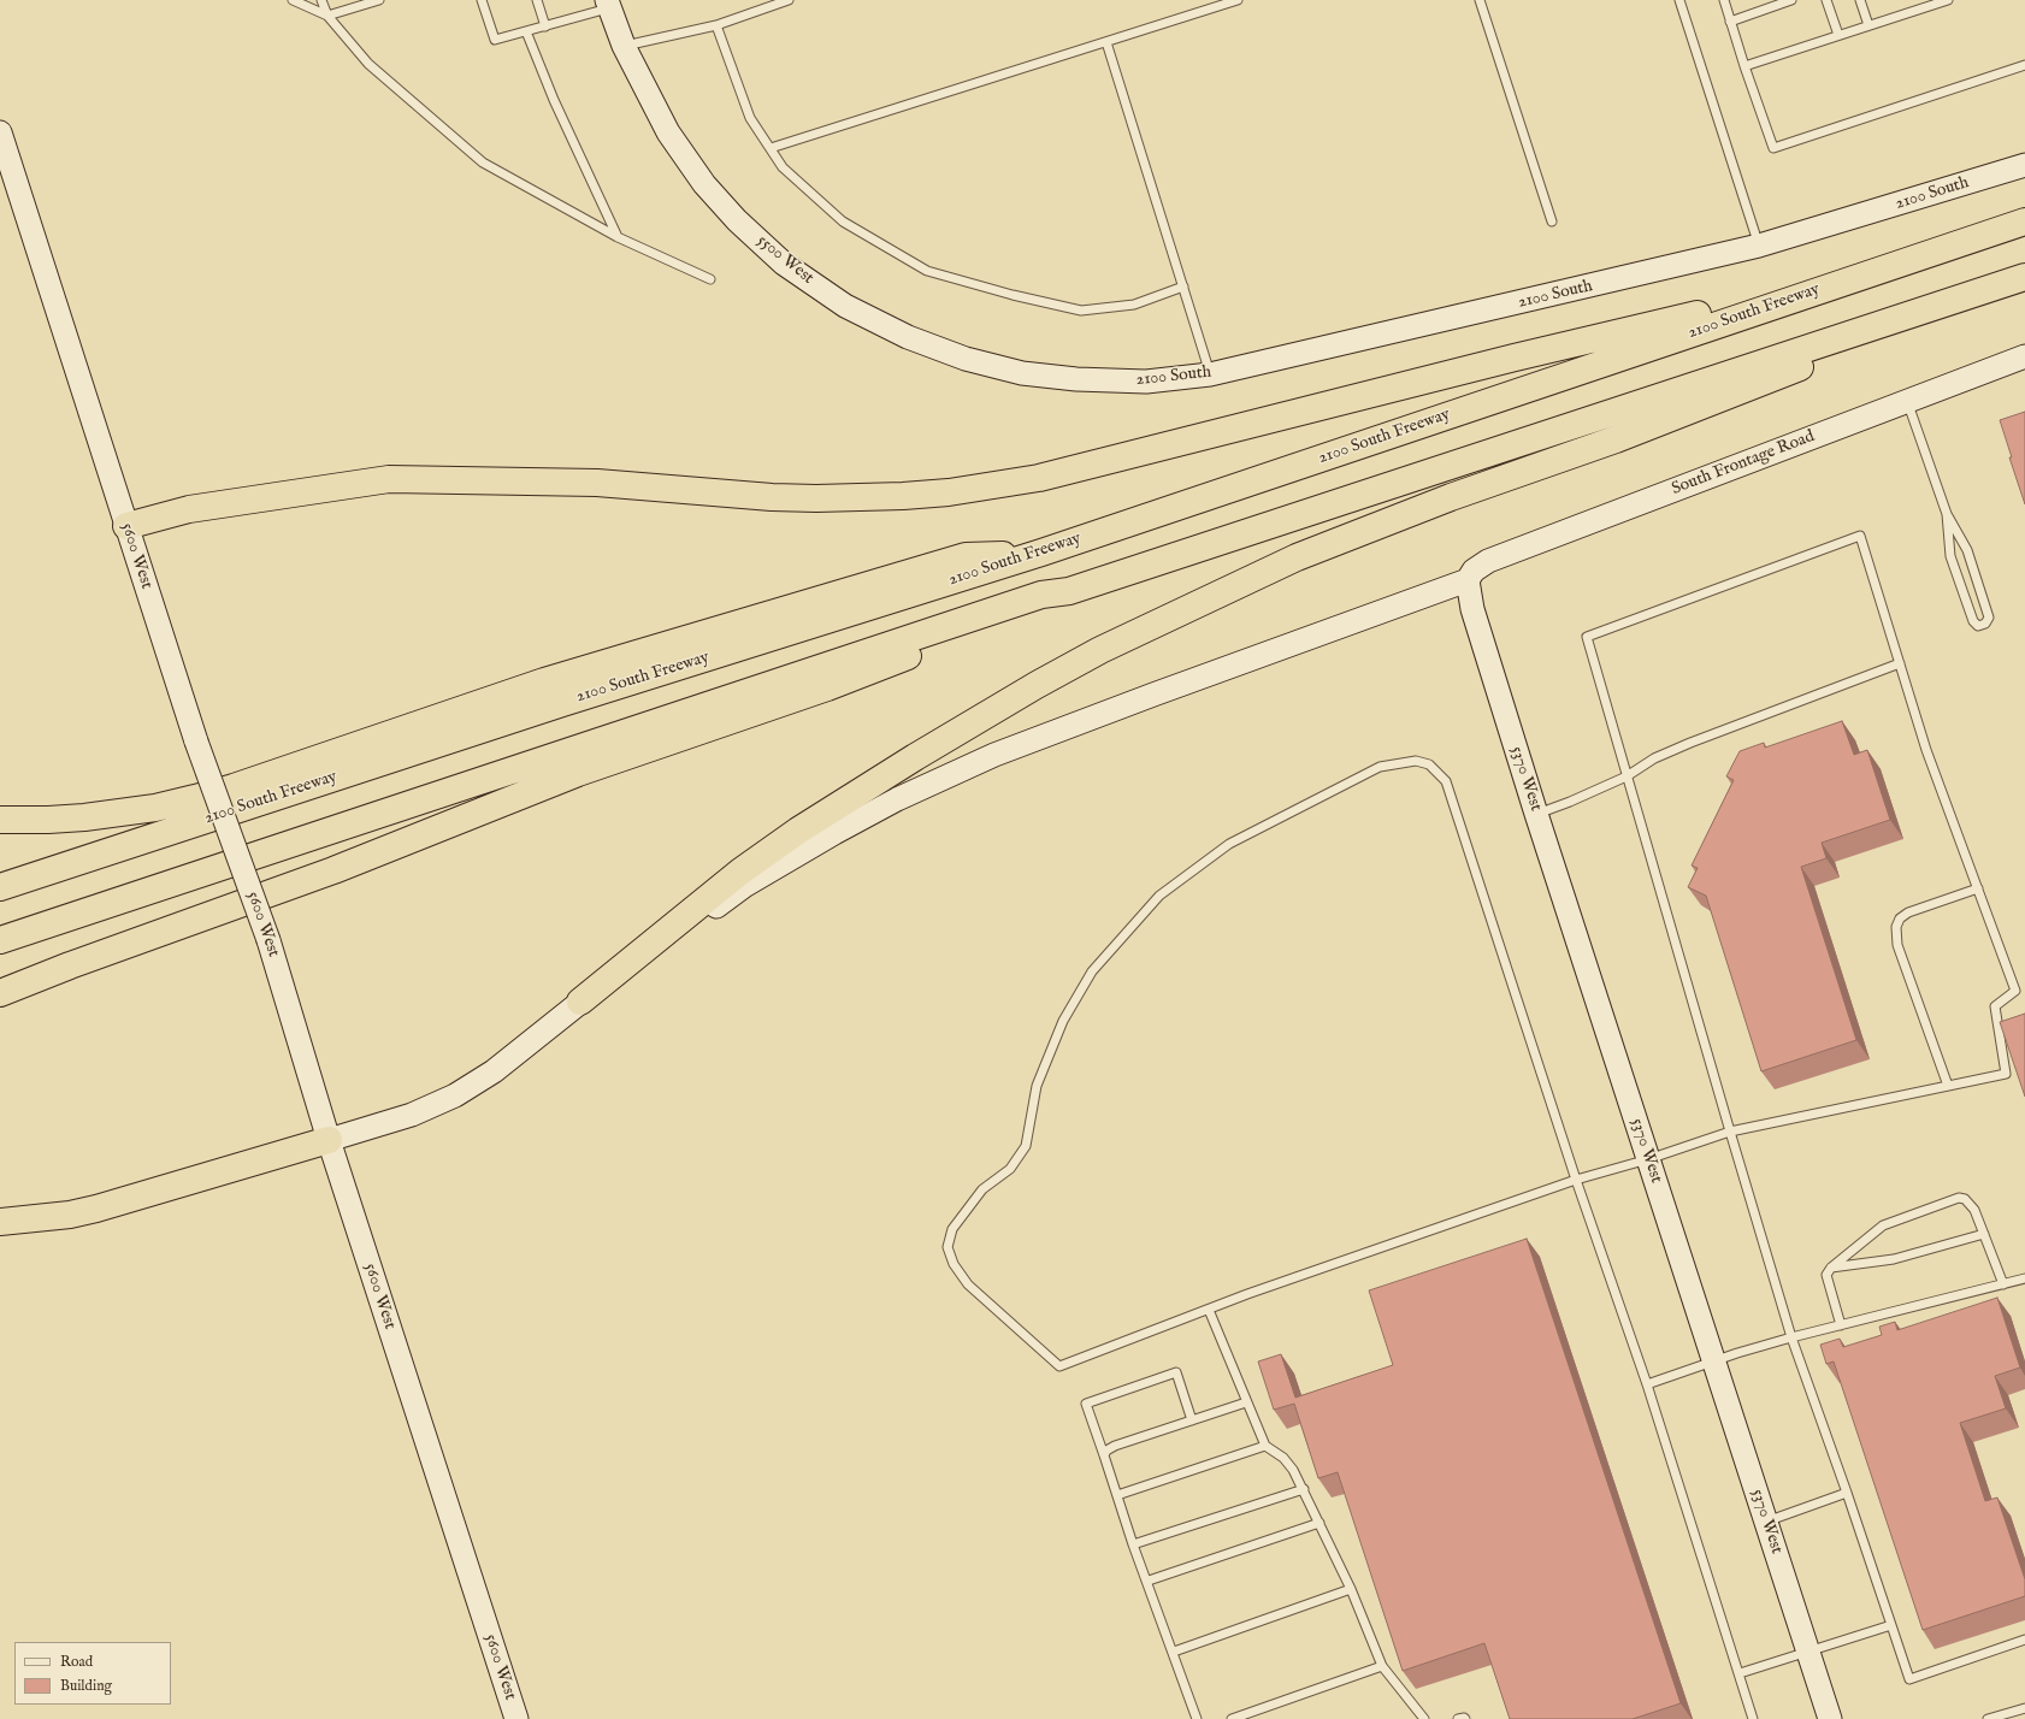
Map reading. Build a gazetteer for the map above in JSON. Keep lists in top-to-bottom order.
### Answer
{
  "streets": {
    "highway": ["2100 South Freeway"],
    "street": [
      "2100 South",
      "5500 West",
      "South Frontage Road",
      "5600 West",
      "5370 West"
    ]
  },
  "crossings": [
    ["2100 South", "5500 West"],
    ["South Frontage Road", "5370 West"]
  ],
  "legend": ["Road", "Building"]
}
